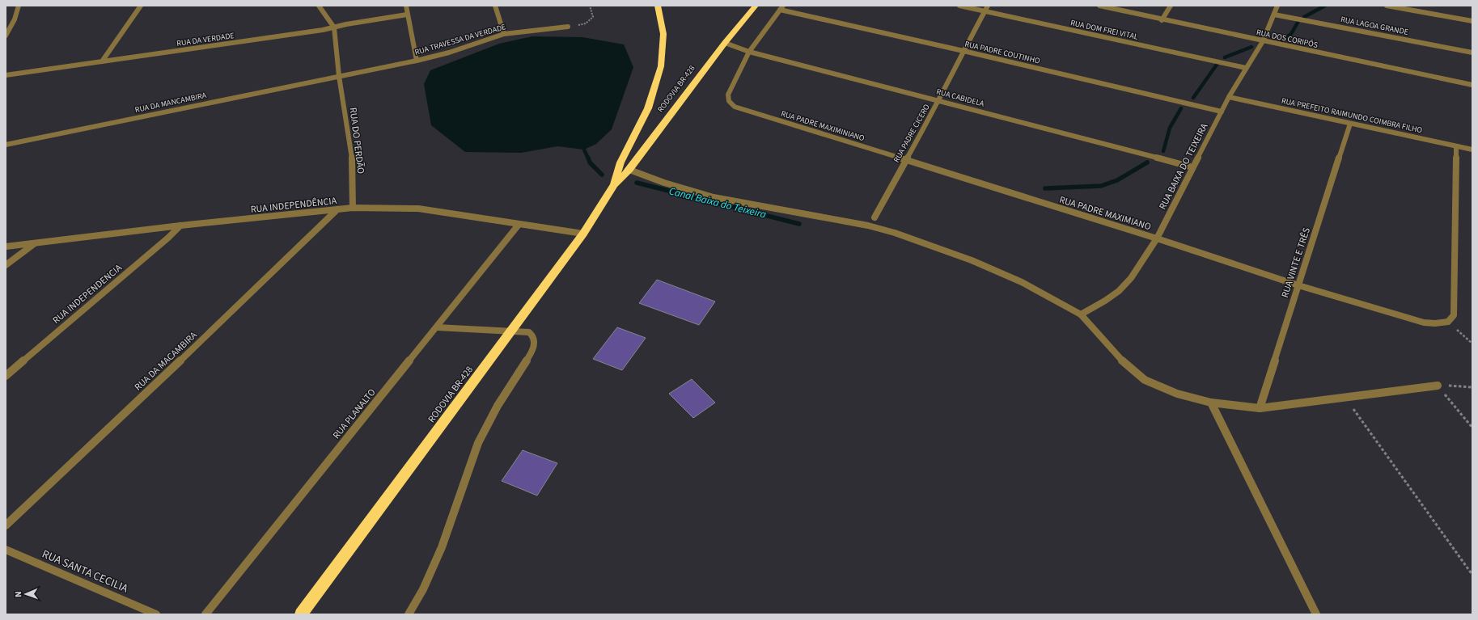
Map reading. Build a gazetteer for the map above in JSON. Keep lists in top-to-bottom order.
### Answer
{
  "streets": {
    "highway": ["RODOVIA BR-428"],
    "street": [
      "RUA LAGOA GRANDE",
      "RUA DOM FREI VITAL",
      "RUA DOS CORIPÓS",
      "RUA DA VERDADE",
      "RUA TRAVESSA DA VERDADE",
      "RUA PADRE COUTINHO",
      "RUA CABIDELA",
      "RUA DA MANCAMBIRA",
      "RUA PREFEITO RAIMUNDO COIMBRA FILHO",
      "RUA PADRE MAXIMINIANO",
      "RUA PADRE CICERO",
      "RUA DO PERDÃO",
      "RUA BAIXA DO TEIXEIRA",
      "RUA INDEPENDÊNCIA",
      "RUA PADRE MAXIMIANO",
      "RUA VINTE E TRÊS",
      "RUA INDEPENDENCIA",
      "RUA DA MACAMBIRA",
      "RUA PLANALTO",
      "RUA SANTA CECILIA"
    ]
  },
  "crossings": [
    ["RUA LAGOA GRANDE", "RUA BAIXA DO TEIXEIRA"],
    ["RUA DOM FREI VITAL", "RUA PADRE CICERO"],
    ["RUA DOM FREI VITAL", "RUA BAIXA DO TEIXEIRA"],
    ["RUA DOS CORIPÓS", "RUA BAIXA DO TEIXEIRA"],
    ["RUA DA VERDADE", "RUA DO PERDÃO"],
    ["RUA TRAVESSA DA VERDADE", "RUA DA MANCAMBIRA"],
    ["RUA TRAVESSA DA VERDADE", "RUA DO PERDÃO"],
    ["RUA PADRE COUTINHO", "RUA PADRE CICERO"],
    ["RUA PADRE COUTINHO", "RUA BAIXA DO TEIXEIRA"],
    ["RODOVIA BR-428", "RUA CABIDELA"],
    ["RODOVIA BR-428", "RUA INDEPENDÊNCIA"],
    ["RUA CABIDELA", "RUA PADRE MAXIMINIANO"],
    ["RUA CABIDELA", "RUA PADRE CICERO"],
    ["RUA CABIDELA", "RUA BAIXA DO TEIXEIRA"],
    ["RUA DA MANCAMBIRA", "RUA DO PERDÃO"],
    ["RUA PREFEITO RAIMUNDO COIMBRA FILHO", "RUA BAIXA DO TEIXEIRA"],
    ["RUA PREFEITO RAIMUNDO COIMBRA FILHO", "RUA VINTE E TRÊS"],
    ["RUA PADRE MAXIMINIANO", "RUA PADRE CICERO"],
    ["RUA PADRE MAXIMINIANO", "RUA PADRE MAXIMIANO"],
    ["RUA PADRE CICERO", "RUA PADRE MAXIMIANO"],
    ["RUA DO PERDÃO", "RUA INDEPENDÊNCIA"],
    ["RUA BAIXA DO TEIXEIRA", "RUA PADRE MAXIMIANO"],
    ["RUA INDEPENDÊNCIA", "RUA INDEPENDENCIA"],
    ["RUA INDEPENDÊNCIA", "RUA DA MACAMBIRA"],
    ["RUA INDEPENDÊNCIA", "RUA PLANALTO"],
    ["RUA PADRE MAXIMIANO", "RUA VINTE E TRÊS"]
  ],
  "water": ["Canal Baixa do Teixeira"],
  "north": "left"
}
